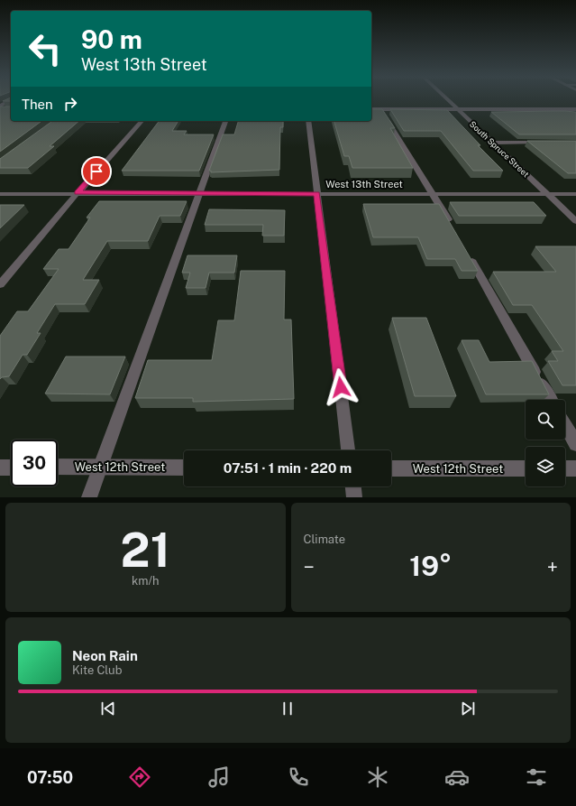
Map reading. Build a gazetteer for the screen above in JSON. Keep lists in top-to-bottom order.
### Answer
{
  "streets": {
    "street": ["South Spruce Street", "West 13th Street", "West 12th Street"]
  },
  "crossings": [
    ["South Spruce Street", "West 13th Street"]
  ],
  "page": {
    "turn": ["90 m", "West 13th Street"],
    "then": "Then",
    "limit": "30",
    "trip": "07:51 · 1 min · 220 m",
    "tile": [
      ["21", "km/h"],
      "Climate"
    ],
    "heat": ["−", "19°", "+"],
    "song": ["Neon Rain", "Kite Club"],
    "tabs": "07:50"
  }
}
